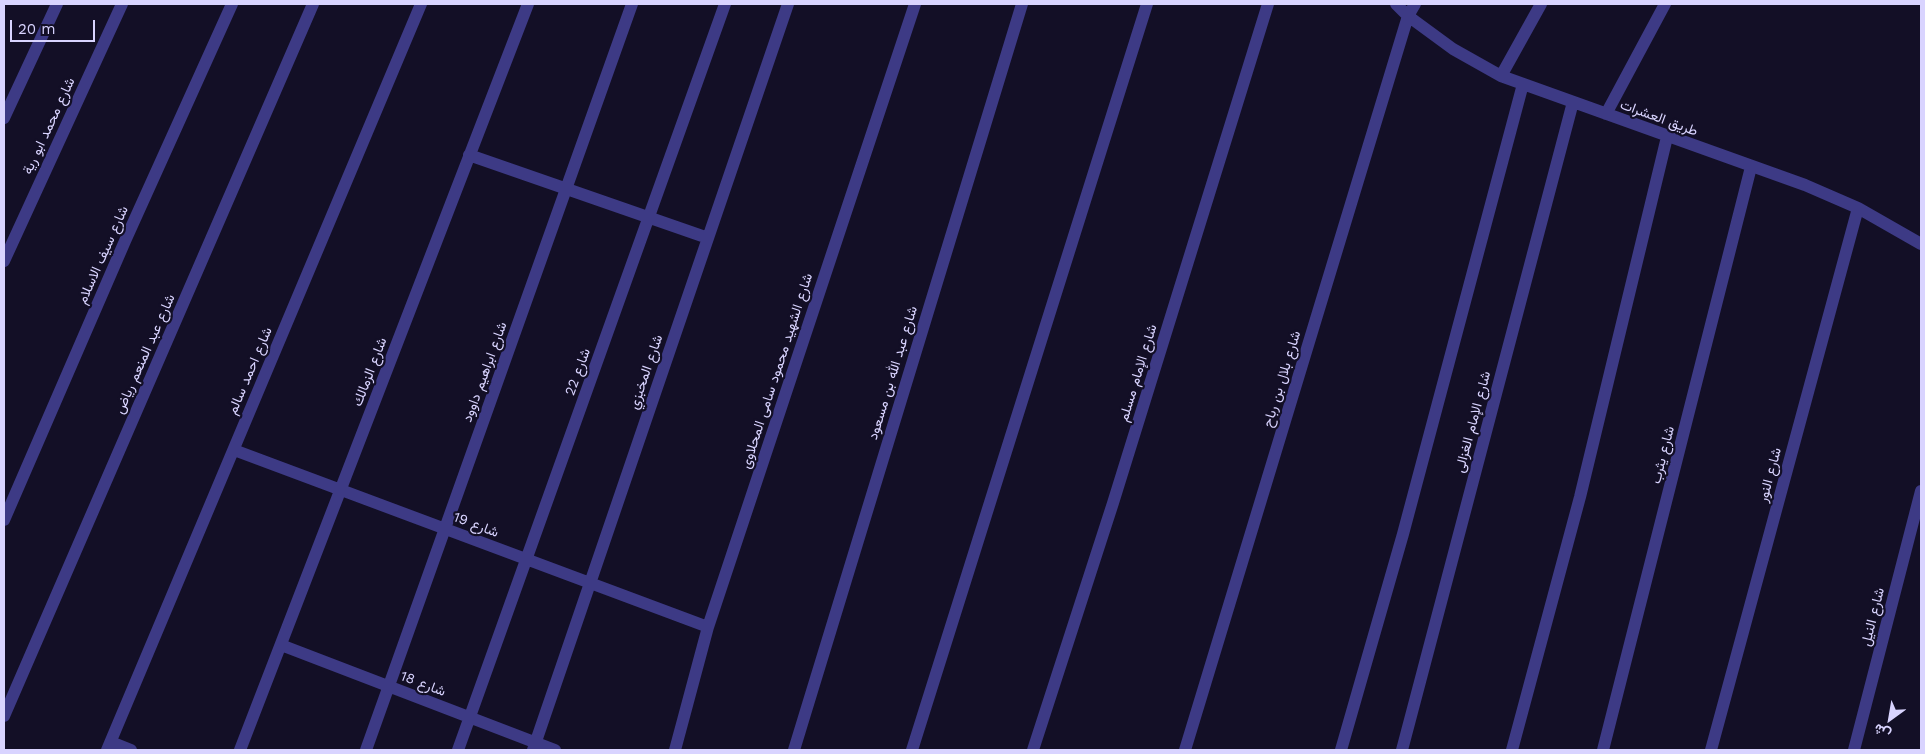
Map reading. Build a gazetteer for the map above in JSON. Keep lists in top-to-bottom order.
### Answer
{
  "streets": {
    "street": [
      "طريق العشرات",
      "شارع محمد ابو رية",
      "شارع سيف الاسلام",
      "شارع عبد المنعم رياض",
      "شارع احمد سالم",
      "شارع الشهيد محمود سامى المحلاوى",
      "شارع الزمالك",
      "شارع ابراهيم داوود",
      "شارع 22",
      "شارع المخبزي",
      "شارع عبد الله بن مسعود",
      "شارع الإمام مسلم",
      "شارع بلال بن رباح",
      "شارع الإمام الغزالى",
      "شارع يثرب",
      "شارع النور",
      "شارع 19",
      "شارع النيل",
      "شارع 18"
    ]
  },
  "crossings": [
    ["طريق العشرات", "شارع بلال بن رباح"],
    ["طريق العشرات", "شارع الإمام الغزالى"],
    ["طريق العشرات", "شارع يثرب"],
    ["طريق العشرات", "شارع النور"],
    ["شارع احمد سالم", "شارع 19"],
    ["شارع الشهيد محمود سامى المحلاوى", "شارع 19"],
    ["شارع الزمالك", "شارع 19"],
    ["شارع الزمالك", "شارع 18"],
    ["شارع ابراهيم داوود", "شارع 19"],
    ["شارع ابراهيم داوود", "شارع 18"],
    ["شارع 22", "شارع 19"],
    ["شارع 22", "شارع 18"],
    ["شارع المخبزي", "شارع 19"],
    ["شارع المخبزي", "شارع 18"]
  ],
  "scale_bar": "20 m",
  "north": "bottom left"
}
